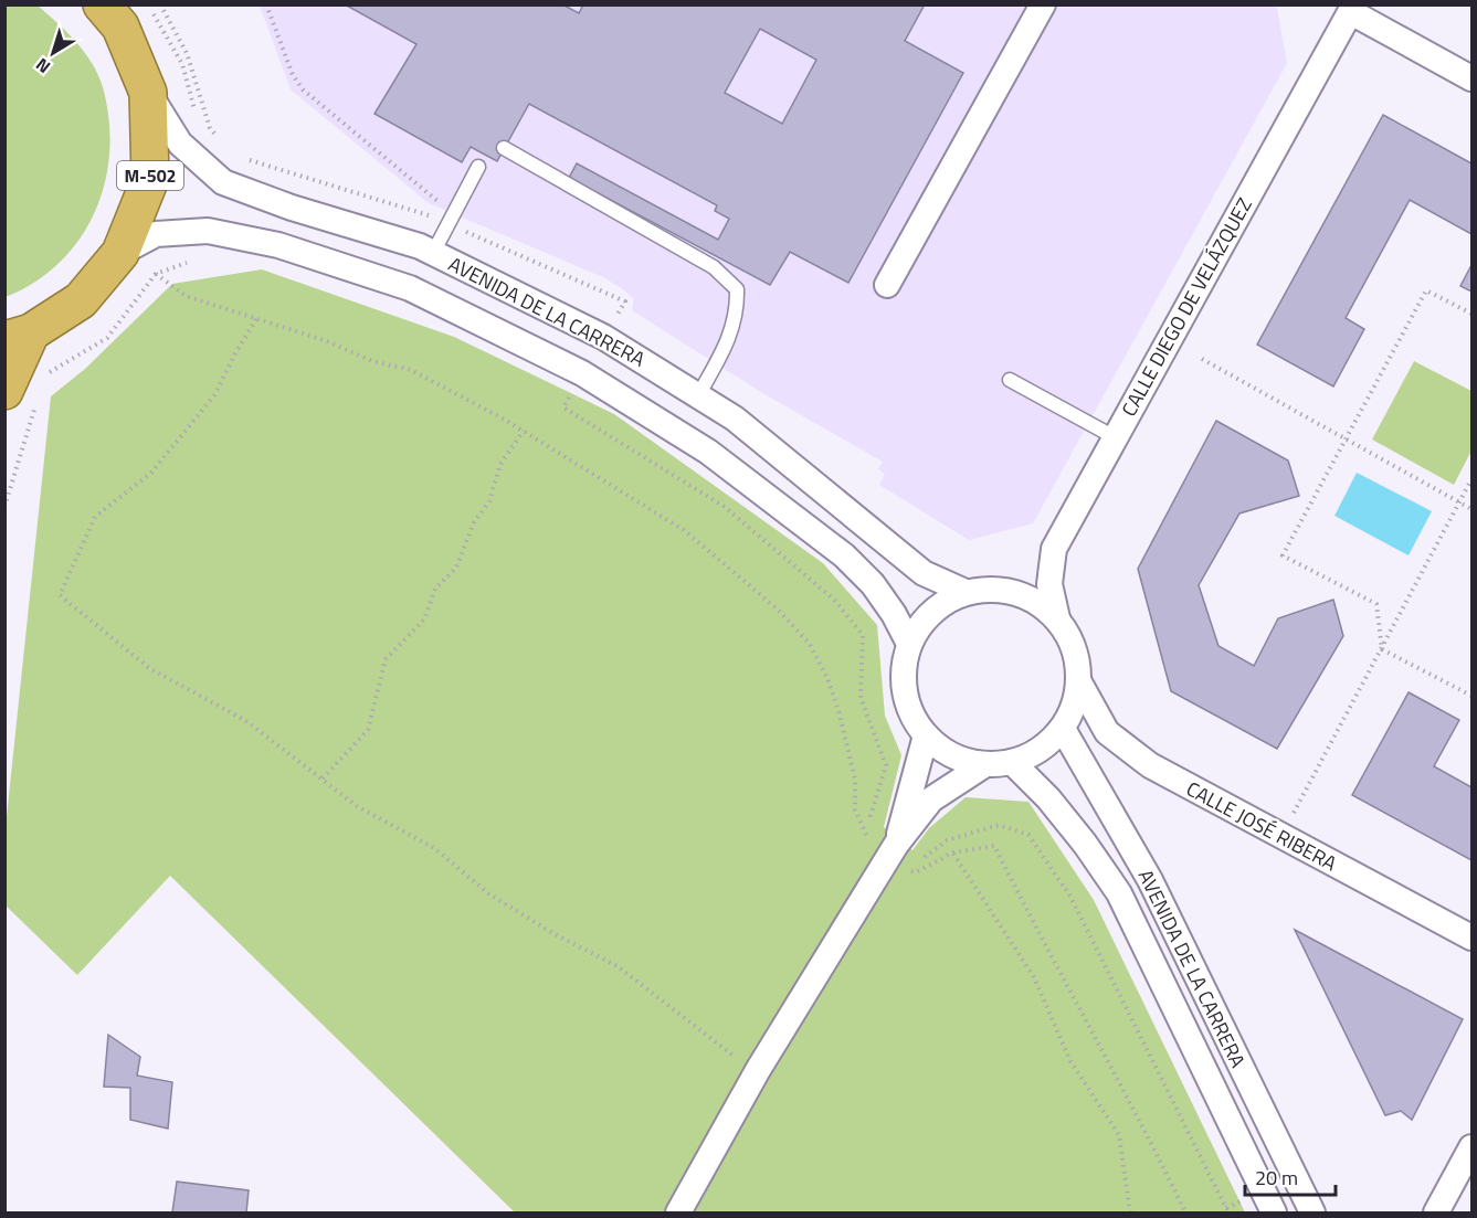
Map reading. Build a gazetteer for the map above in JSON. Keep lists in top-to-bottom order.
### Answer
{
  "streets": {
    "highway": ["M-502"],
    "street": ["CALLE DIEGO DE VELÁZQUEZ", "AVENIDA DE LA CARRERA", "CALLE JOSÉ RIBERA"]
  },
  "crossings": [
    ["M-502", "AVENIDA DE LA CARRERA"],
    ["CALLE DIEGO DE VELÁZQUEZ", "AVENIDA DE LA CARRERA"],
    ["CALLE DIEGO DE VELÁZQUEZ", "CALLE JOSÉ RIBERA"],
    ["AVENIDA DE LA CARRERA", "CALLE JOSÉ RIBERA"]
  ],
  "scale_bar": "20 m",
  "north": "bottom left"
}
